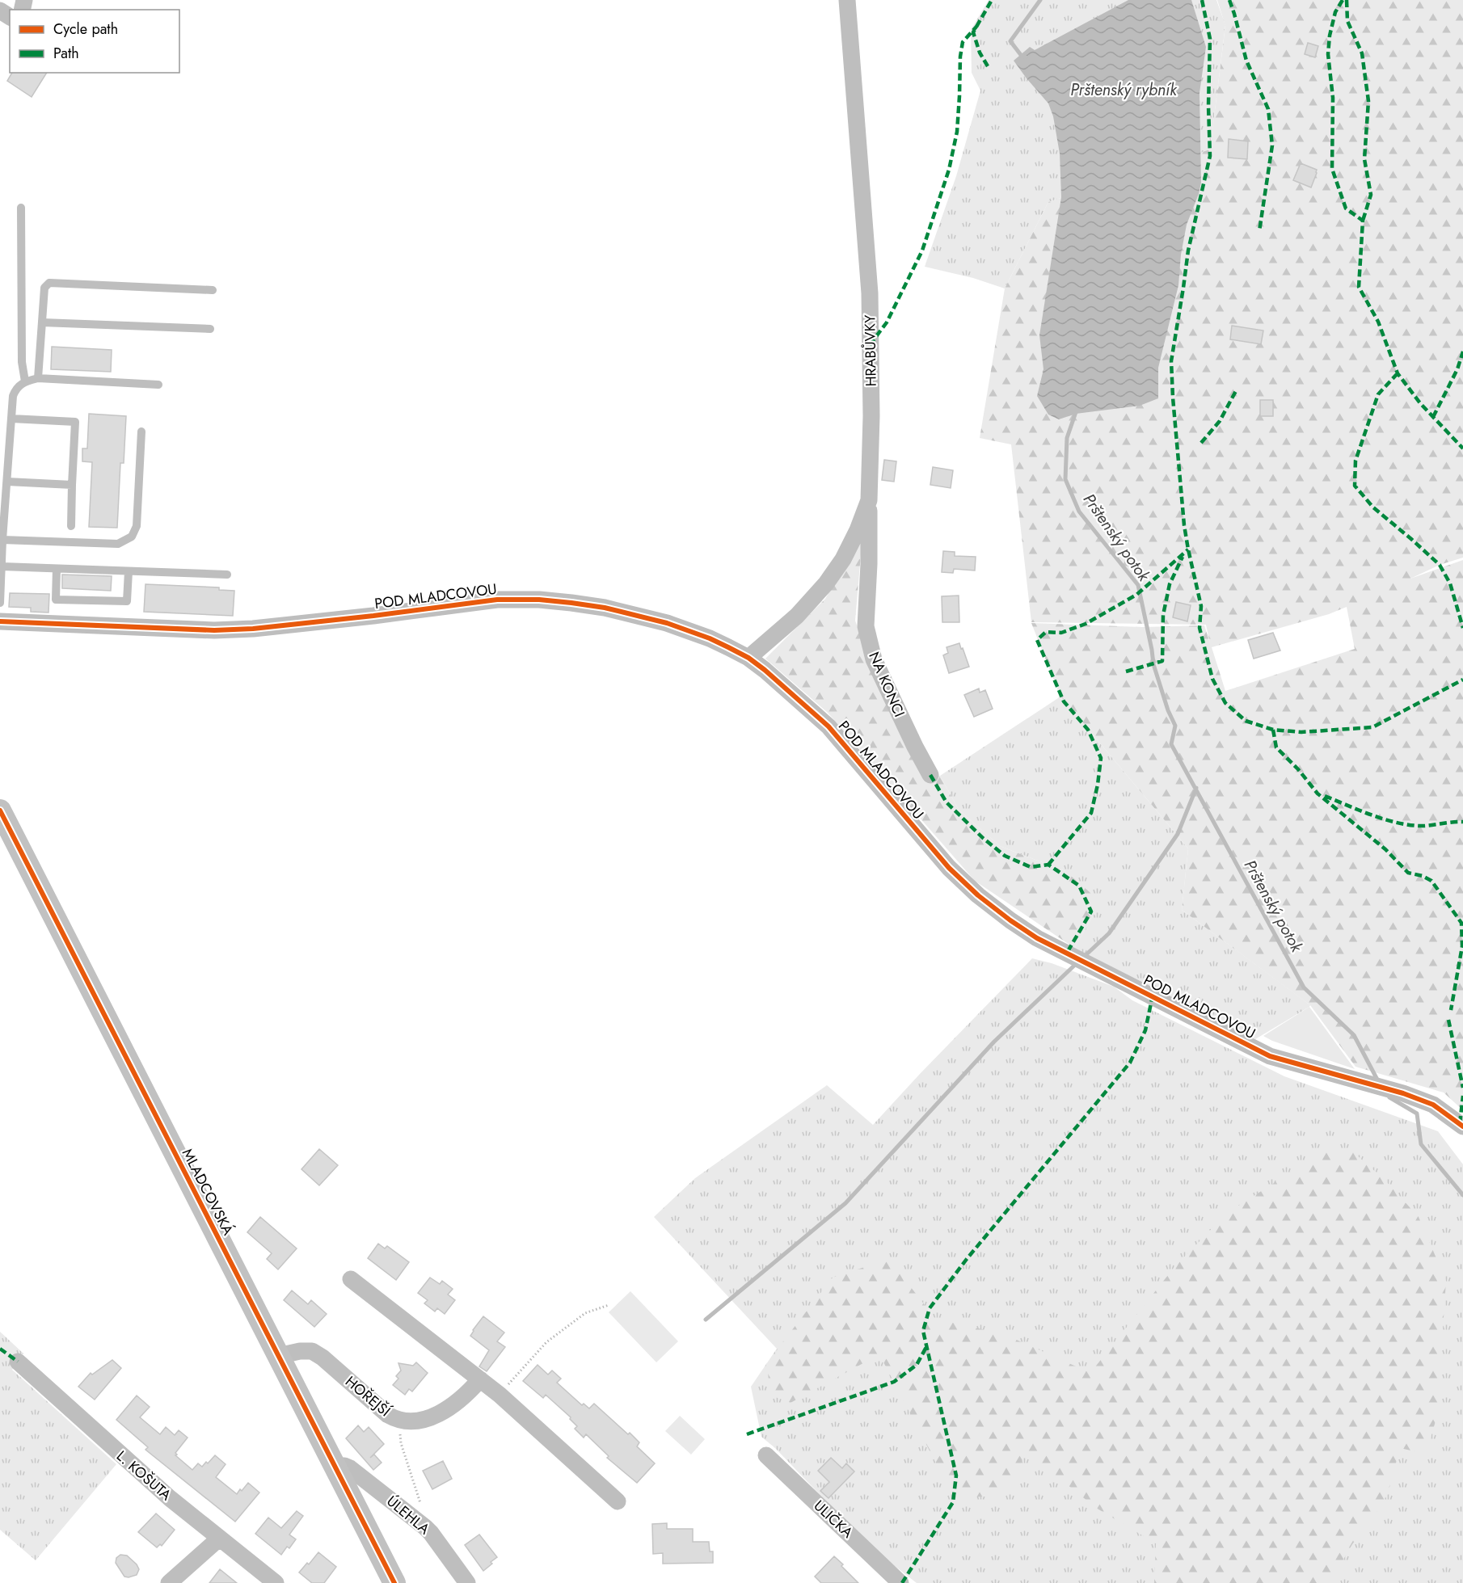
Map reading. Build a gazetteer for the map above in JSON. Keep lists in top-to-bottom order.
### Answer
{
  "streets": {
    "street": [
      "HRABŮVKY",
      "POD MLADCOVOU",
      "NA KONCI",
      "MLADCOVSKÁ",
      "HOŘEJŠÍ",
      "L. KOŠUTA",
      "ÚLEHLA",
      "ULIČKA"
    ]
  },
  "crossings": [
    ["HRABŮVKY", "POD MLADCOVOU"],
    ["HRABŮVKY", "NA KONCI"],
    ["MLADCOVSKÁ", "HOŘEJŠÍ"],
    ["MLADCOVSKÁ", "ÚLEHLA"]
  ],
  "water": ["Prštenský rybník", "Prštenský potok"],
  "legend": ["Cycle path", "Path"]
}
